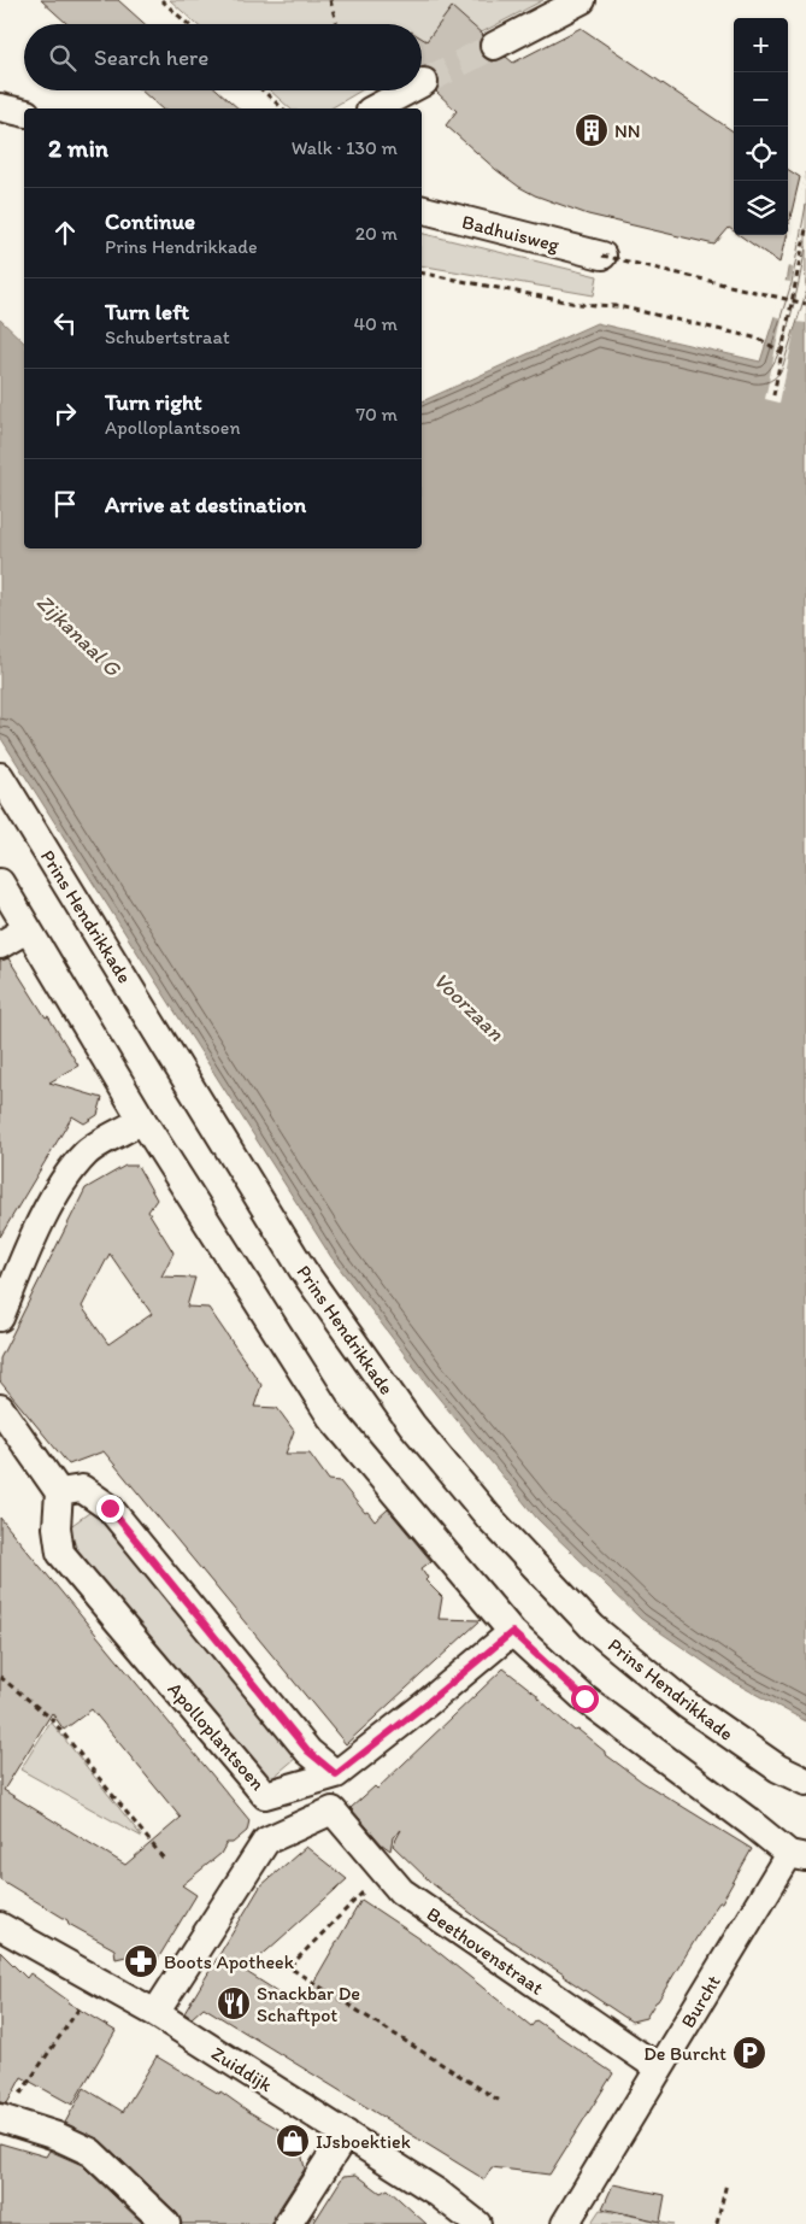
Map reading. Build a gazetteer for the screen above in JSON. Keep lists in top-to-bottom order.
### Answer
{
  "streets": {
    "street": [
      "Badhuisweg",
      "Prins Hendrikkade",
      "Apolloplantsoen",
      "Beethovenstraat",
      "Burcht",
      "Zuiddijk"
    ]
  },
  "crossings": [
    ["Beethovenstraat", "Burcht"],
    ["Beethovenstraat", "Zuiddijk"]
  ],
  "water": ["Zijkanaal G", "Voorzaan"],
  "places": {
    "building": ["NN"],
    "pharmacy": ["Boots Apotheek"],
    "restaurant": ["Snackbar De Schaftpot"],
    "parking": ["De Burcht"],
    "shop": ["IJsboektiek"]
  },
  "page": {
    "map_buttons": ["+", "−"],
    "search": "Search here",
    "heading": ["2 min", "Walk · 130 m"],
    "list": [
      ["Continue", "Prins Hendrikkade", "20 m"],
      ["Turn left", "Schubertstraat", "40 m"],
      ["Turn right", "Apolloplantsoen", "70 m"],
      "Arrive at destination"
    ]
  }
}
